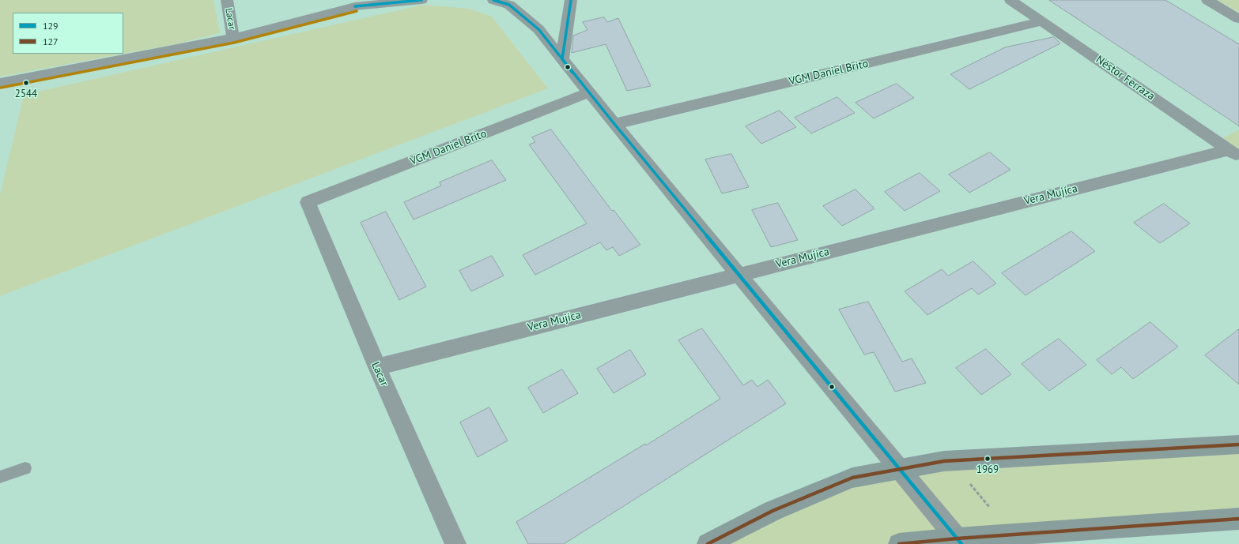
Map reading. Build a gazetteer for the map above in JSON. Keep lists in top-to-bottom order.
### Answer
{
  "streets": {
    "street": [
      "Lacar",
      "VGM Daniel Brito",
      "Néstor Ferraza",
      "Vera Mujíca"
    ]
  },
  "crossings": [
    ["Lacar", "VGM Daniel Brito"],
    ["Lacar", "Vera Mujíca"],
    ["VGM Daniel Brito", "Néstor Ferraza"],
    ["Néstor Ferraza", "Vera Mujíca"]
  ],
  "places": ["2544", "1969"],
  "lines": ["transit line 129", "transit line 127"],
  "legend": ["129", "127"]
}
